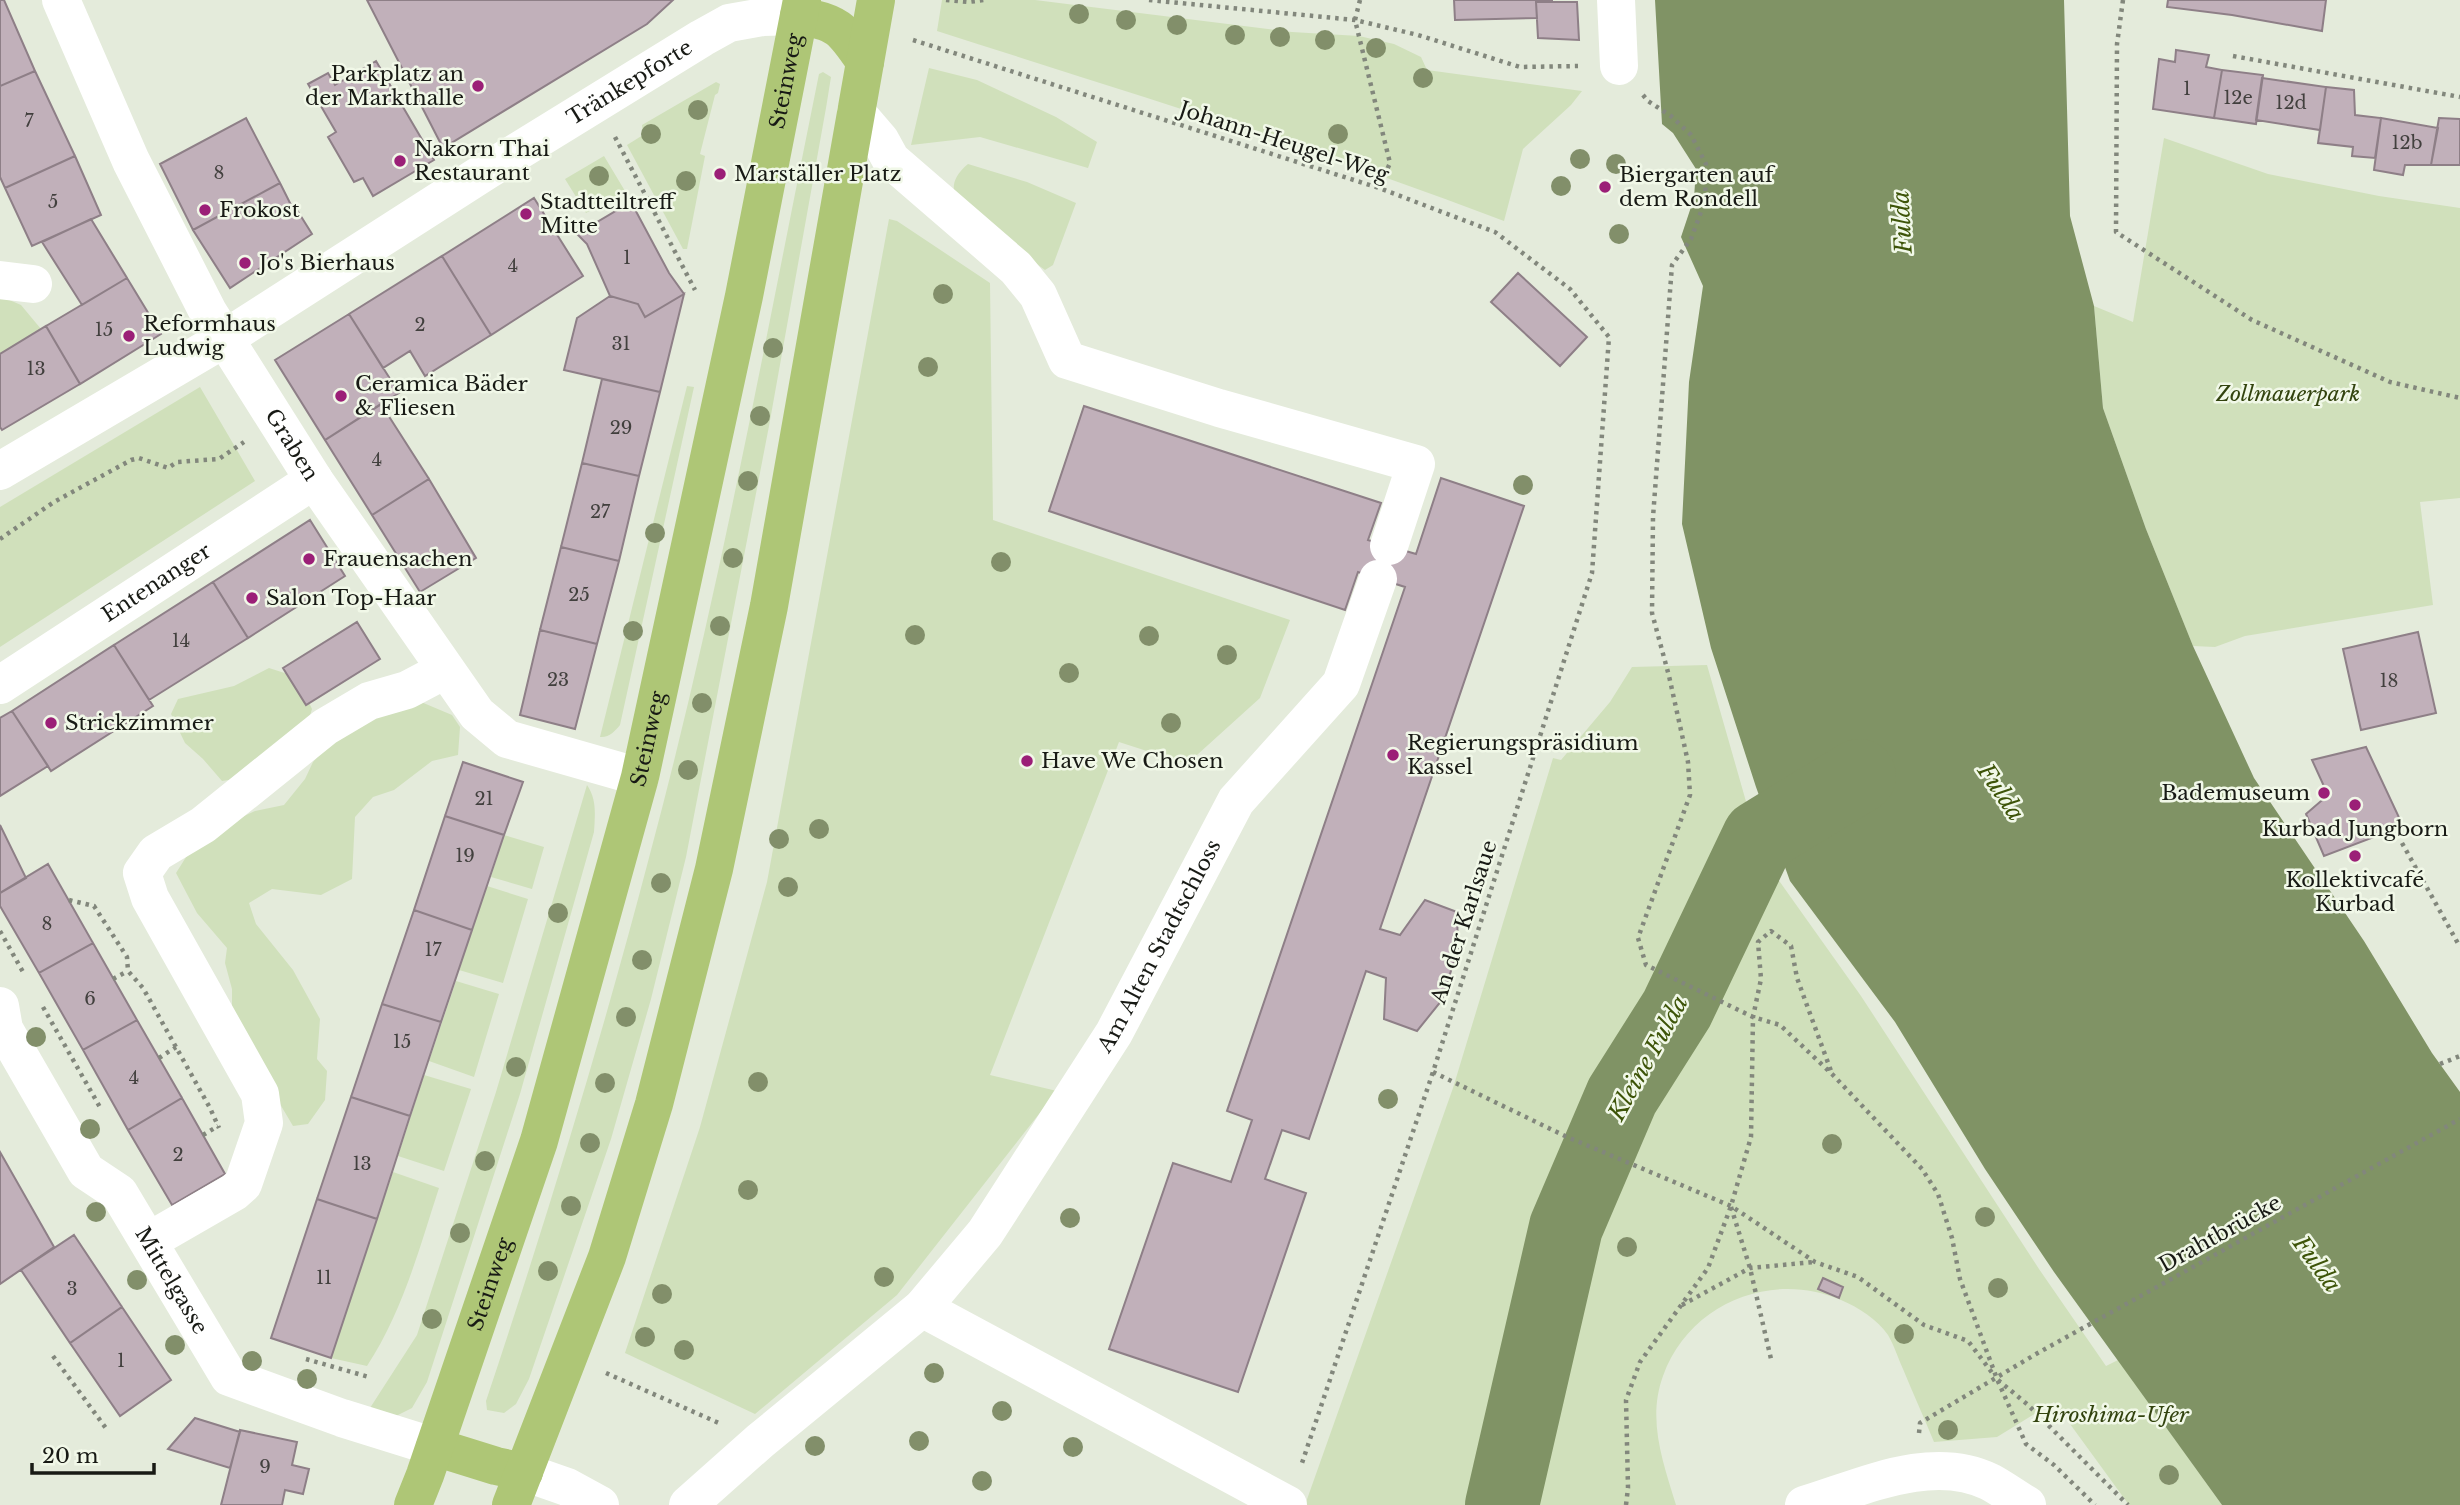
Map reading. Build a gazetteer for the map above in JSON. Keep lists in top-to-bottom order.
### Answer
{
  "streets": {
    "main road": ["Steinweg"],
    "street": [
      "Tränkepforte",
      "Graben",
      "Entenanger",
      "Am Alten Stadtschloss",
      "Mittelgasse"
    ],
    "path": ["Johann-Heugel-Weg", "An der Karlsaue", "Drahtbrücke"]
  },
  "crossings": [
    ["Tränkepforte", "Steinweg"],
    ["Tränkepforte", "Graben"],
    ["Steinweg", "Graben"],
    ["Steinweg", "Mittelgasse"],
    ["Johann-Heugel-Weg", "An der Karlsaue"],
    ["Graben", "Entenanger"]
  ],
  "water": ["Fulda", "Kleine Fulda"],
  "parks": ["Zollmauerpark", "Hiroshima-Ufer"],
  "places": [
    "Parkplatz an der Markthalle",
    "Nakorn Thai Restaurant",
    "Marställer Platz",
    "Biergarten auf dem Rondell",
    "Frokost",
    "Stadtteiltreff Mitte",
    "Jo's Bierhaus",
    "Reformhaus Ludwig",
    "Ceramica Bäder & Fliesen",
    "Frauensachen",
    "Salon Top-Haar",
    "Strickzimmer",
    "Regierungspräsidium Kassel",
    "Have We Chosen",
    "Bademuseum",
    "Kurbad Jungborn",
    "Kollektivcafé Kurbad"
  ],
  "house_numbers": [
    "1",
    "12e",
    "12d",
    "7",
    "12b",
    "8",
    "5",
    "1",
    "4",
    "2",
    "15",
    "31",
    "13",
    "29",
    "4",
    "27",
    "25",
    "14",
    "23",
    "18",
    "21",
    "19",
    "8",
    "17",
    "6",
    "15",
    "4",
    "2",
    "13",
    "11",
    "3",
    "1",
    "9"
  ],
  "scale_bar": "20 m"
}
